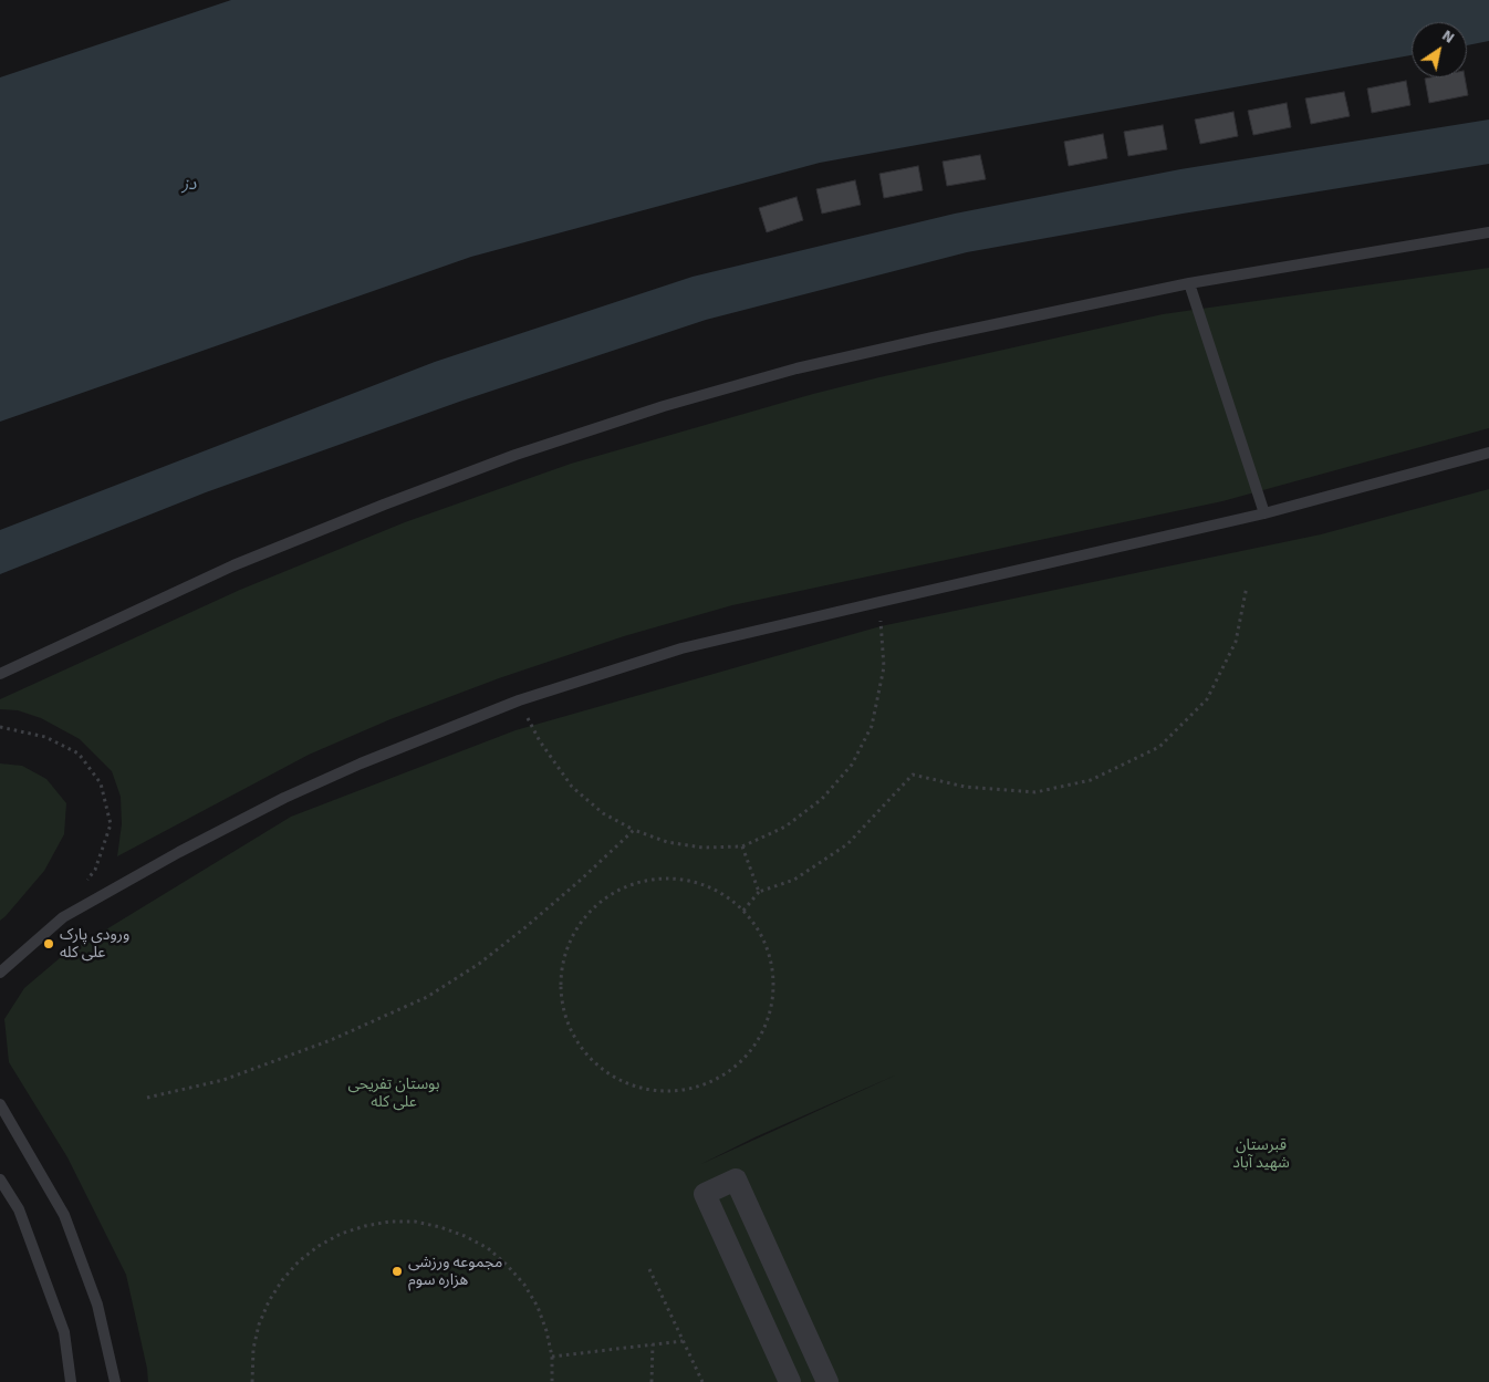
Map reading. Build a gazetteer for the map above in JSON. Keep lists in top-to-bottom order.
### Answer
{
  "water": ["دز"],
  "parks": ["بوستان تفریحی علی کله", "قبرستان شهید آباد"],
  "places": ["ورودی پارک علی کله", "مجموعه ورزشی هزاره سوم"],
  "north": "top right"
}
